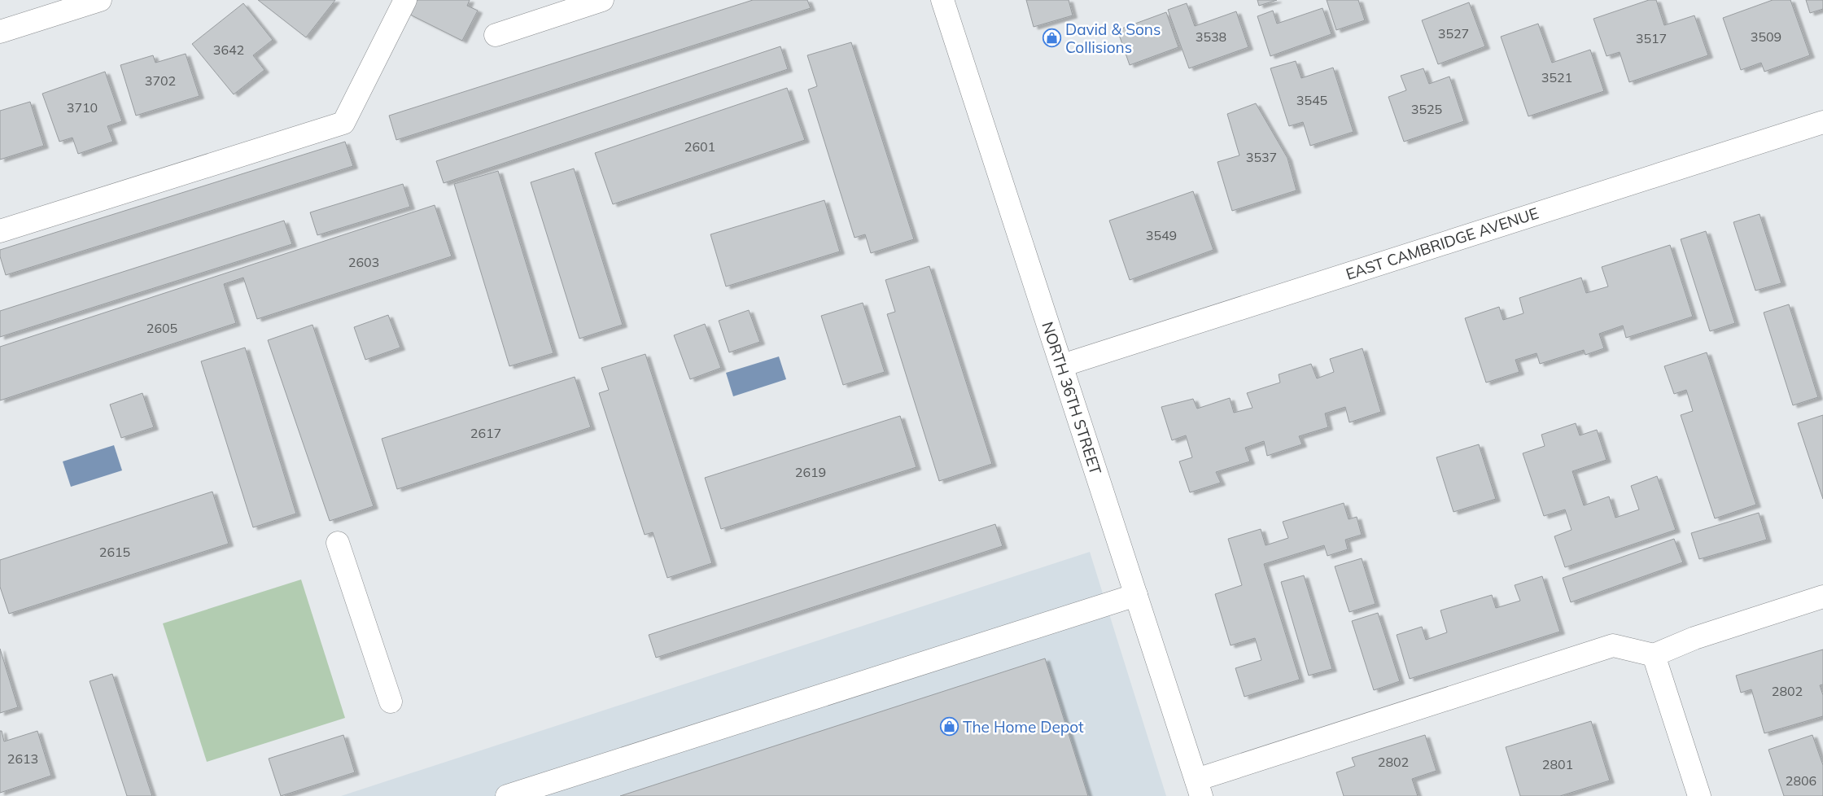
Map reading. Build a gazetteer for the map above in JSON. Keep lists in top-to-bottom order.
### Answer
{
  "streets": {
    "street": ["EAST CAMBRIDGE AVENUE", "NORTH 36TH STREET"]
  },
  "crossings": [
    ["EAST CAMBRIDGE AVENUE", "NORTH 36TH STREET"]
  ],
  "places": {
    "shop": ["David & Sons Collisions", "The Home Depot"]
  },
  "house_numbers": [
    "3527",
    "3538",
    "3509",
    "3517",
    "3642",
    "3521",
    "3702",
    "3545",
    "3710",
    "3525",
    "2601",
    "3537",
    "3549",
    "2603",
    "2605",
    "2617",
    "2619",
    "2615",
    "2802",
    "2613",
    "2802",
    "2801",
    "2806"
  ]
}
